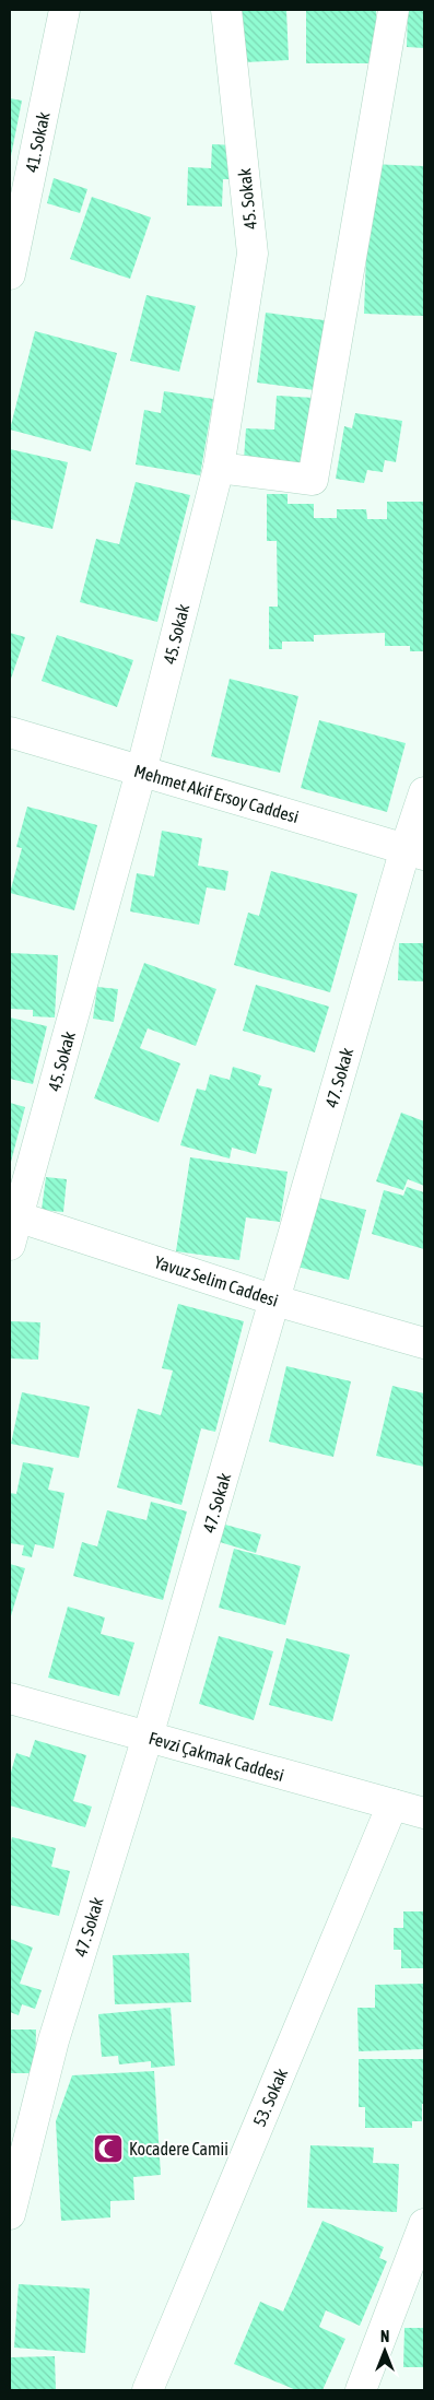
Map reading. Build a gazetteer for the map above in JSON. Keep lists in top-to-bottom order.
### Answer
{
  "streets": {
    "street": [
      "41. Sokak",
      "45. Sokak",
      "Mehmet Akif Ersoy Caddesi",
      "47. Sokak",
      "Yavuz Selim Caddesi",
      "Fevzi Çakmak Caddesi",
      "53. Sokak"
    ]
  },
  "crossings": [
    ["45. Sokak", "Mehmet Akif Ersoy Caddesi"],
    ["45. Sokak", "Yavuz Selim Caddesi"],
    ["Mehmet Akif Ersoy Caddesi", "47. Sokak"],
    ["47. Sokak", "Yavuz Selim Caddesi"],
    ["47. Sokak", "Fevzi Çakmak Caddesi"],
    ["Fevzi Çakmak Caddesi", "53. Sokak"]
  ],
  "places": {
    "mosque": ["Kocadere Camii"]
  },
  "north": "top"
}
